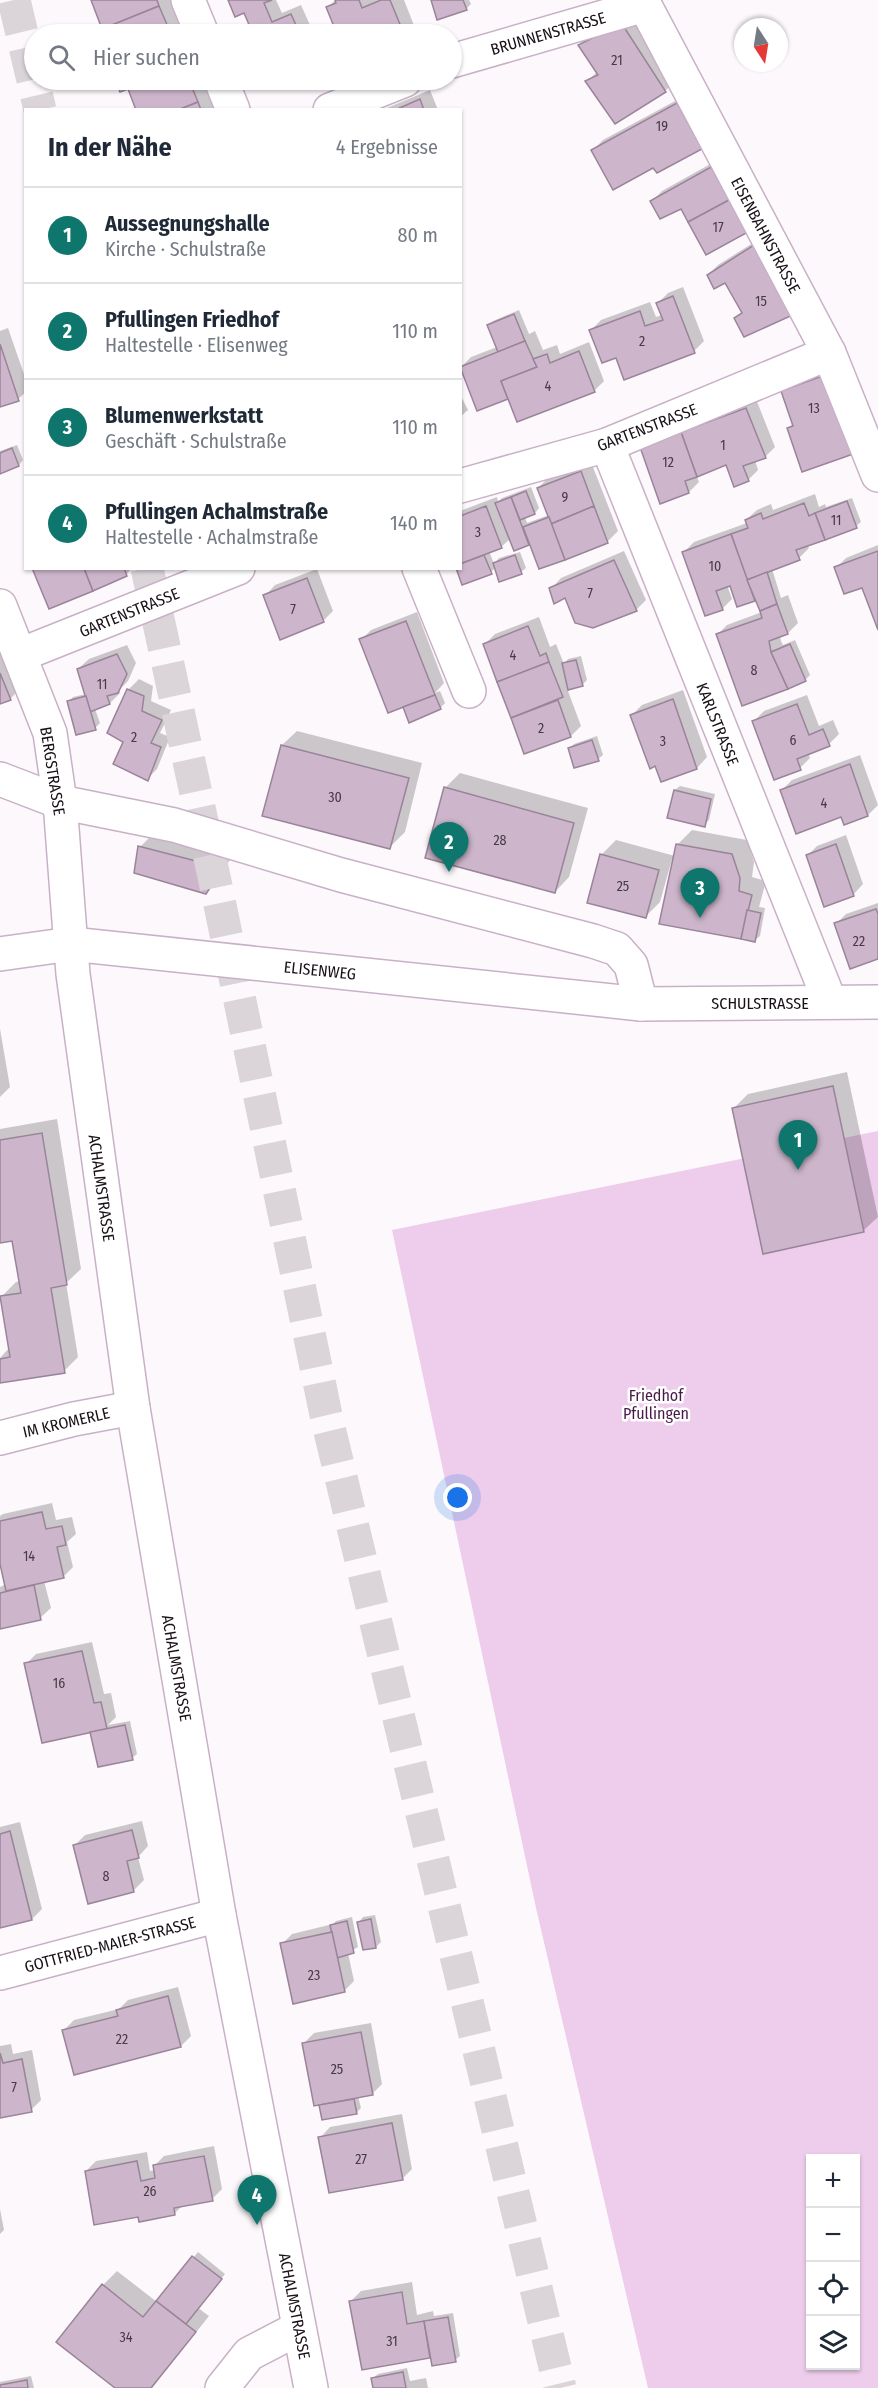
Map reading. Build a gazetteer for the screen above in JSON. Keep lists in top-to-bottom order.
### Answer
{
  "streets": {
    "street": [
      "BRUNNENSTRASSE",
      "EISENBAHNSTRASSE",
      "GARTENSTRASSE",
      "KARLSTRASSE",
      "BERGSTRASSE",
      "ELISENWEG",
      "SCHULSTRASSE",
      "ACHALMSTRASSE",
      "IM KROMERLE",
      "GOTTFRIED-MAIER-STRASSE"
    ]
  },
  "crossings": [
    ["BRUNNENSTRASSE", "EISENBAHNSTRASSE"],
    ["EISENBAHNSTRASSE", "GARTENSTRASSE"],
    ["GARTENSTRASSE", "KARLSTRASSE"],
    ["GARTENSTRASSE", "BERGSTRASSE"],
    ["KARLSTRASSE", "SCHULSTRASSE"],
    ["BERGSTRASSE", "ELISENWEG"],
    ["BERGSTRASSE", "ACHALMSTRASSE"],
    ["ELISENWEG", "SCHULSTRASSE"],
    ["ELISENWEG", "ACHALMSTRASSE"],
    ["ACHALMSTRASSE", "IM KROMERLE"],
    ["ACHALMSTRASSE", "GOTTFRIED-MAIER-STRASSE"]
  ],
  "parks": ["Friedhof Pfullingen"],
  "house_numbers": [
    "21",
    "19",
    "17",
    "15",
    "2",
    "4",
    "13",
    "1",
    "12",
    "9",
    "11",
    "3",
    "10",
    "7",
    "7",
    "4",
    "8",
    "11",
    "2",
    "2",
    "6",
    "3",
    "30",
    "4",
    "28",
    "25",
    "22",
    "14",
    "16",
    "8",
    "23",
    "22",
    "25",
    "7",
    "27",
    "26",
    "34",
    "31"
  ],
  "north": "bottom",
  "page": {
    "search": "Hier suchen",
    "heading": ["In der Nähe", "4 Ergebnisse"],
    "list": [
      {
        "mark": "1",
        "name": "Aussegnungshalle",
        "note": "Kirche · Schulstraße",
        "value": "80 m"
      },
      {
        "mark": "2",
        "name": "Pfullingen Friedhof",
        "note": "Haltestelle · Elisenweg",
        "value": "110 m"
      },
      {
        "mark": "3",
        "name": "Blumenwerkstatt",
        "note": "Geschäft · Schulstraße",
        "value": "110 m"
      },
      {
        "mark": "4",
        "name": "Pfullingen Achalmstraße",
        "note": "Haltestelle · Achalmstraße",
        "value": "140 m"
      }
    ],
    "pins": [
      "2",
      "3",
      "1",
      "4"
    ],
    "map_buttons": ["+", "−"]
  }
}
